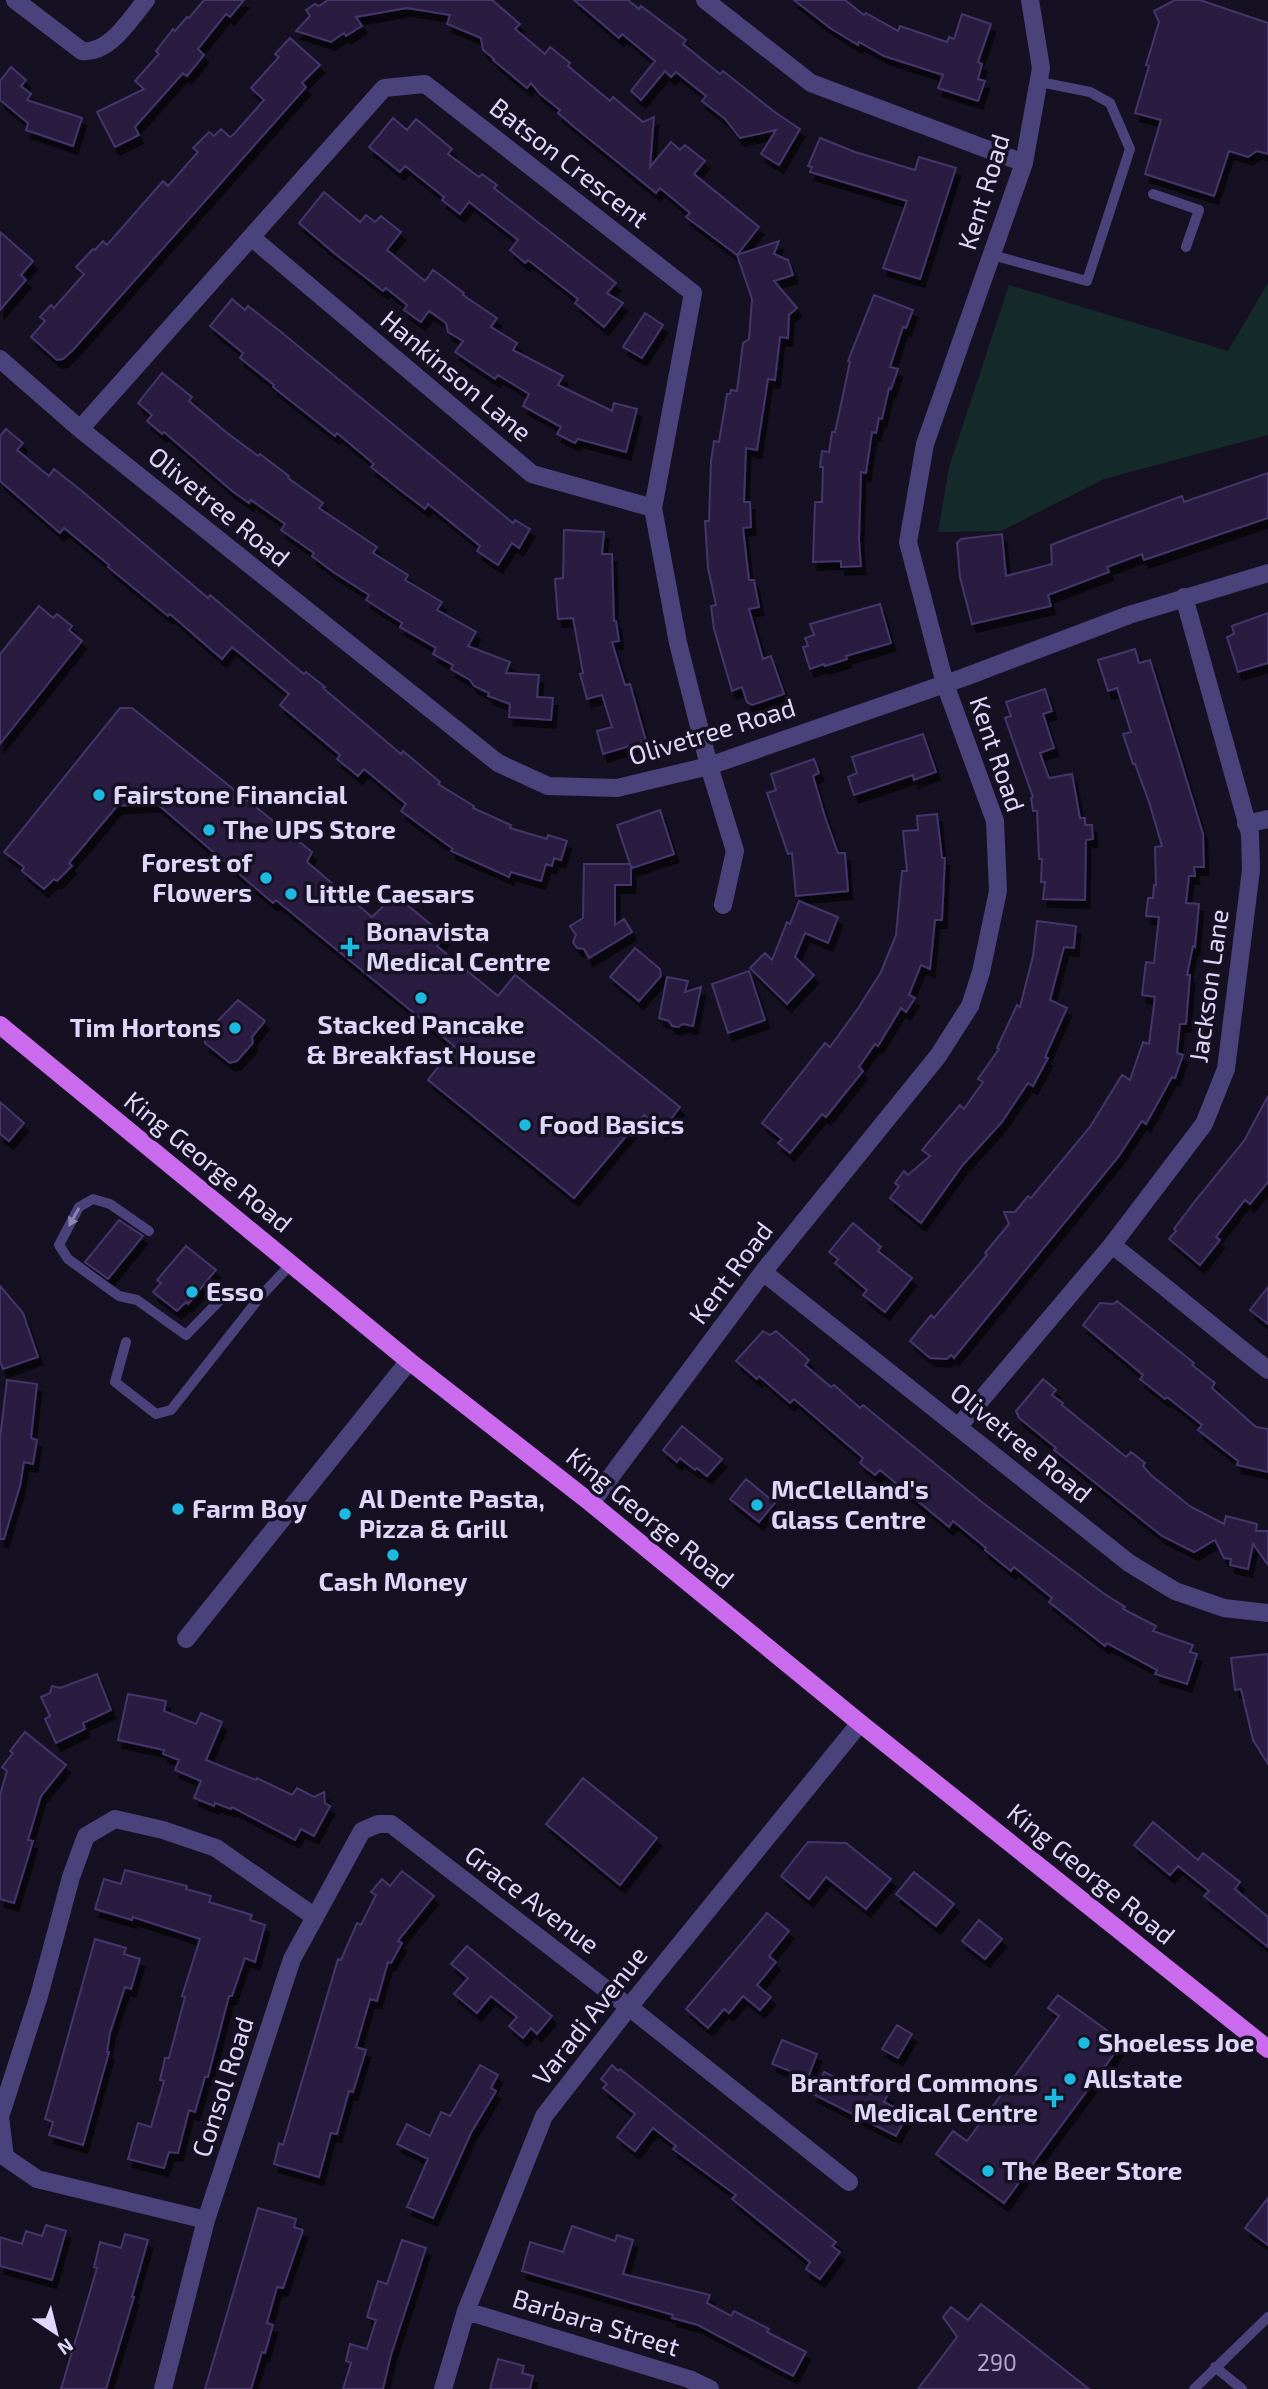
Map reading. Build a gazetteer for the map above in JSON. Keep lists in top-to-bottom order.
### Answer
{
  "streets": {
    "main road": ["King George Road"],
    "street": [
      "Batson Crescent",
      "Kent Road",
      "Hankinson Lane",
      "Olivetree Road",
      "Jackson Lane",
      "Grace Avenue",
      "Varadi Avenue",
      "Consol Road",
      "Barbara Street"
    ]
  },
  "crossings": [
    ["Batson Crescent", "Hankinson Lane"],
    ["Batson Crescent", "Olivetree Road"],
    ["Kent Road", "Olivetree Road"],
    ["Kent Road", "King George Road"],
    ["Olivetree Road", "Jackson Lane"],
    ["King George Road", "Varadi Avenue"],
    ["Grace Avenue", "Varadi Avenue"],
    ["Grace Avenue", "Consol Road"],
    ["Varadi Avenue", "Barbara Street"]
  ],
  "places": {
    "other": [
      "Fairstone Financial",
      "The UPS Store",
      "Forest of Flowers",
      "Little Caesars",
      "Stacked Pancake & Breakfast House",
      "Tim Hortons",
      "Food Basics",
      "Esso",
      "McClelland's Glass Centre",
      "Farm Boy",
      "Al Dente Pasta, Pizza & Grill",
      "Cash Money",
      "Shoeless Joe",
      "Allstate",
      "The Beer Store"
    ],
    "health": ["Bonavista Medical Centre", "Brantford Commons Medical Centre"]
  },
  "house_numbers": ["290"],
  "north": "bottom right"
}
